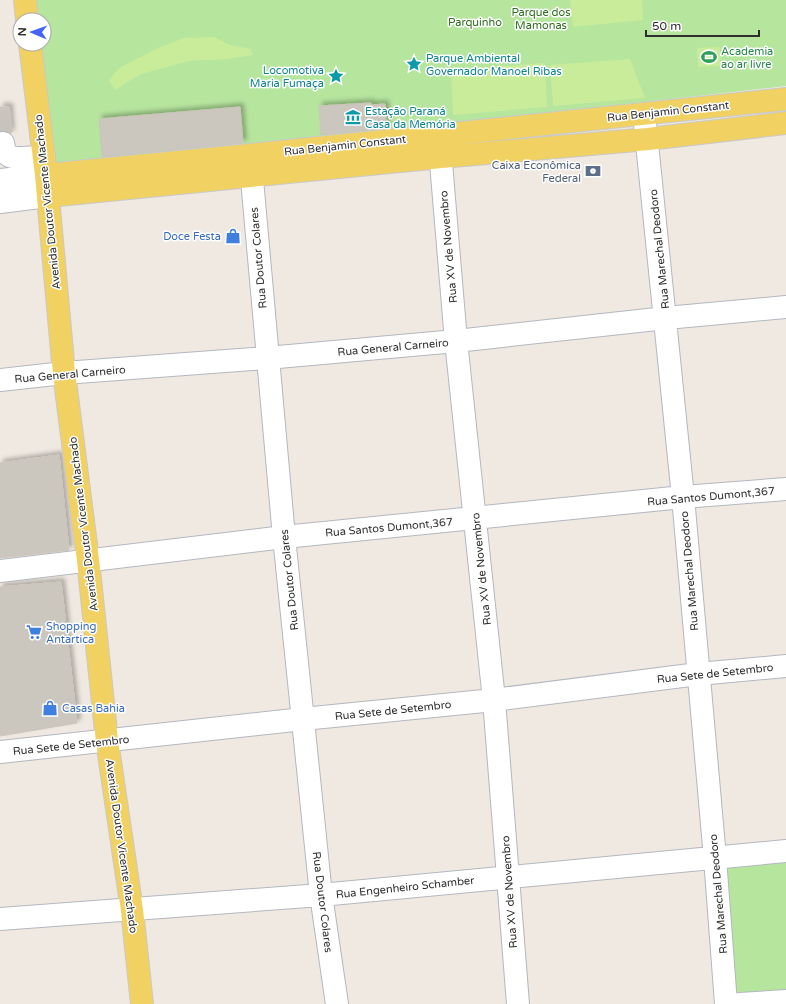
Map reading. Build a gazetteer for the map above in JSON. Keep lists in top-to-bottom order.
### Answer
{
  "streets": {
    "main road": ["Rua Benjamin Constant", "Avenida Doutor Vicente Machado"],
    "street": [
      "Rua XV de Novembro",
      "Rua Marechal Deodoro",
      "Rua Doutor Colares",
      "Rua General Carneiro",
      "Rua Santos Dumont,367",
      "Rua Sete de Setembro",
      "Rua Engenheiro Schamber"
    ]
  },
  "crossings": [
    ["Rua Benjamin Constant", "Avenida Doutor Vicente Machado"],
    ["Rua Benjamin Constant", "Rua XV de Novembro"],
    ["Rua Benjamin Constant", "Rua Marechal Deodoro"],
    ["Rua Benjamin Constant", "Rua Doutor Colares"],
    ["Avenida Doutor Vicente Machado", "Rua General Carneiro"],
    ["Avenida Doutor Vicente Machado", "Rua Santos Dumont,367"],
    ["Avenida Doutor Vicente Machado", "Rua Sete de Setembro"],
    ["Avenida Doutor Vicente Machado", "Rua Engenheiro Schamber"],
    ["Rua XV de Novembro", "Rua General Carneiro"],
    ["Rua XV de Novembro", "Rua Santos Dumont,367"],
    ["Rua XV de Novembro", "Rua Sete de Setembro"],
    ["Rua XV de Novembro", "Rua Engenheiro Schamber"],
    ["Rua Marechal Deodoro", "Rua General Carneiro"],
    ["Rua Marechal Deodoro", "Rua Santos Dumont,367"],
    ["Rua Marechal Deodoro", "Rua Sete de Setembro"],
    ["Rua Marechal Deodoro", "Rua Engenheiro Schamber"],
    ["Rua Doutor Colares", "Rua General Carneiro"],
    ["Rua Doutor Colares", "Rua Santos Dumont,367"],
    ["Rua Doutor Colares", "Rua Sete de Setembro"],
    ["Rua Doutor Colares", "Rua Engenheiro Schamber"]
  ],
  "parks": ["Parque dos Mamonas", "Parquinho"],
  "places": {
    "sports": ["Academia ao ar livre"],
    "place": ["Parque Ambiental Governador Manoel Ribas", "Locomotiva Maria Fumaça"],
    "museum": ["Estação Paraná Casa da Memória"],
    "bank": ["Caixa Econômica Federal"],
    "shop": ["Doce Festa", "Casas Bahia"],
    "supermarket": ["Shopping Antartica"]
  },
  "scale_bar": "50 m",
  "north": "left"
}
